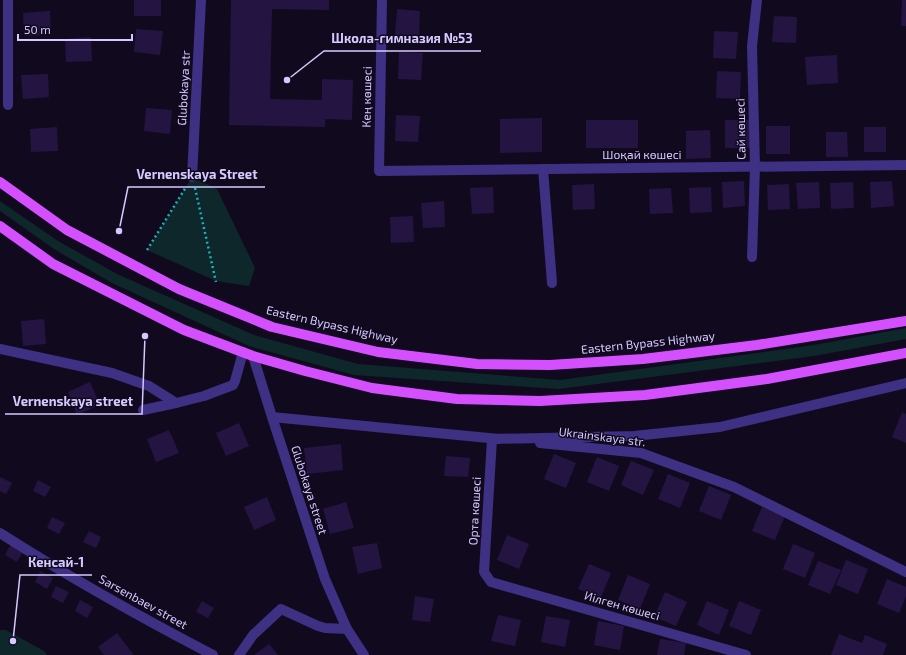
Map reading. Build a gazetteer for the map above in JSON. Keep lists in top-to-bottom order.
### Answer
{
  "streets": {
    "main road": ["Eastern Bypass Highway"],
    "street": [
      "Glubokaya str",
      "Кең көшесі",
      "Сай көшесі",
      "Шоқай көшесі",
      "Ukrainskaya str.",
      "Glubokaya street",
      "Орта көшесі",
      "Sarsenbaev street",
      "Иілген көшесі"
    ]
  },
  "crossings": [
    ["Кең көшесі", "Шоқай көшесі"],
    ["Сай көшесі", "Шоқай көшесі"],
    ["Ukrainskaya str.", "Glubokaya street"],
    ["Ukrainskaya str.", "Орта көшесі"],
    ["Орта көшесі", "Иілген көшесі"]
  ],
  "places": [
    "Школа-гимназия №53",
    "Vernenskaya Street",
    "Vernenskaya street",
    "Кенсай-1"
  ],
  "scale_bar": "50 m"
}
